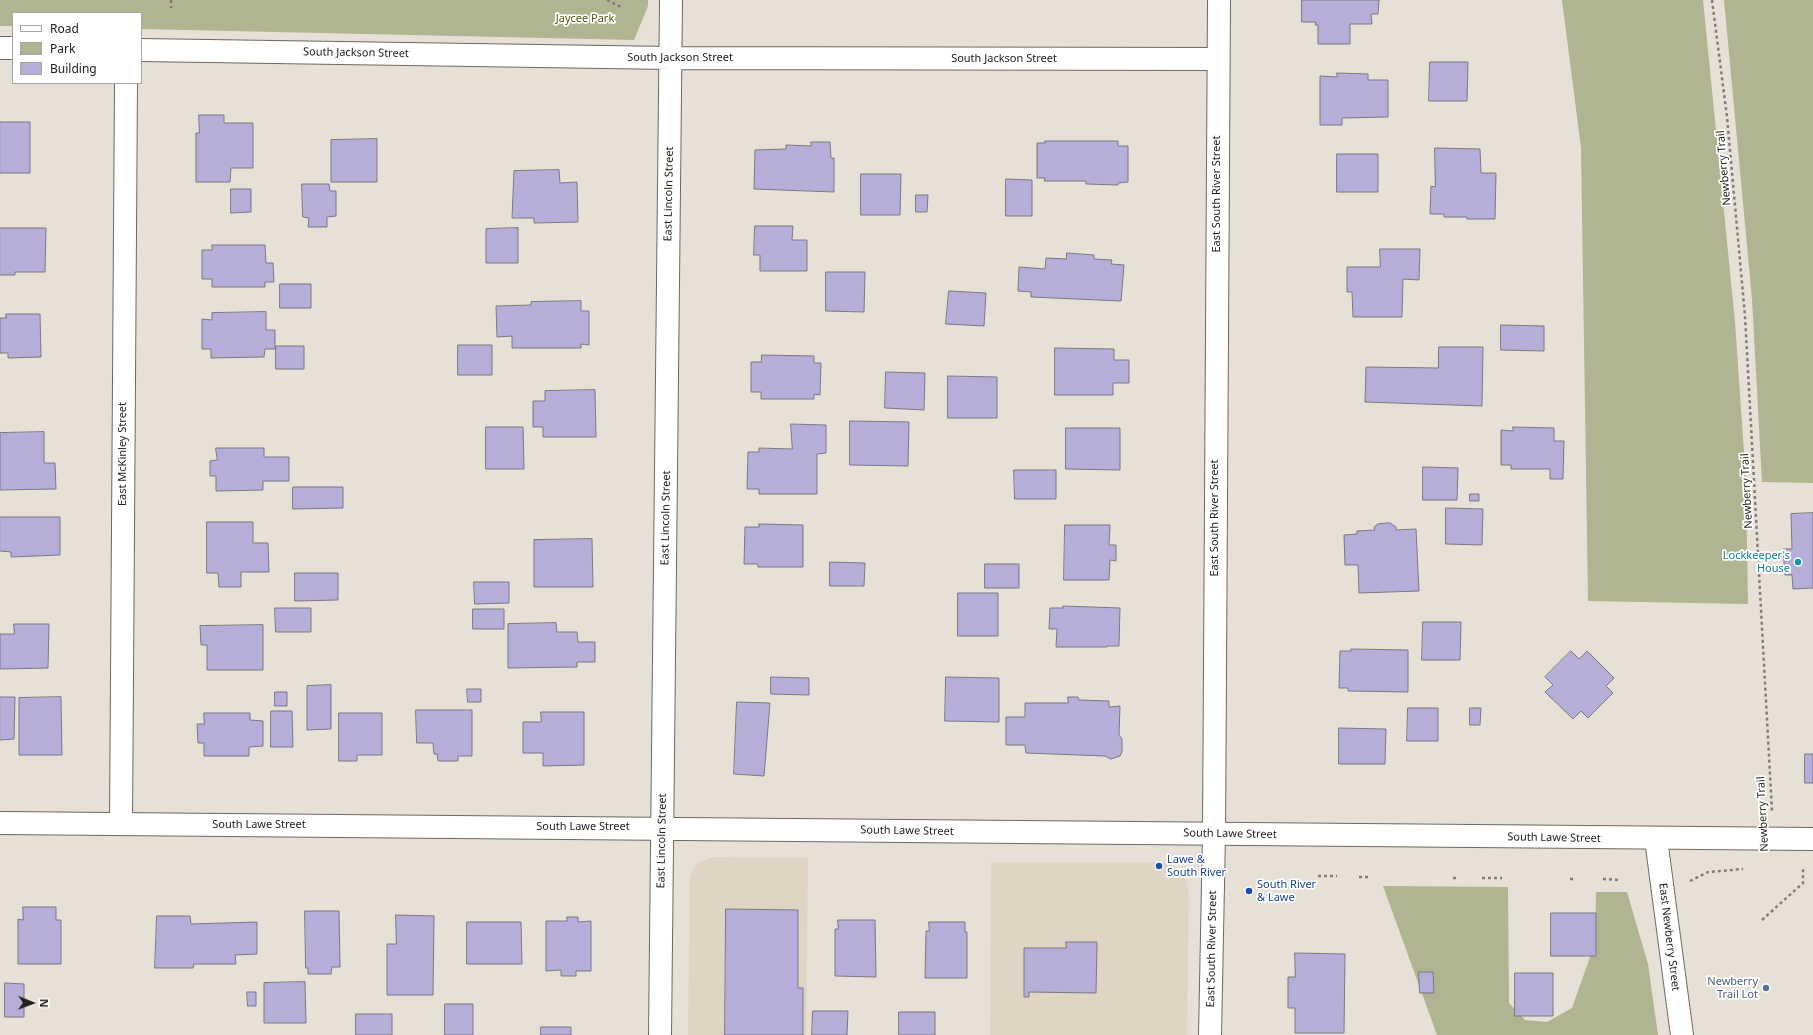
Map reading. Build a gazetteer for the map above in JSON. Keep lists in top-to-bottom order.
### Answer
{
  "streets": {
    "street": [
      "South Jackson Street",
      "East Lincoln Street",
      "East South River Street",
      "East McKinley Street",
      "South Lawe Street",
      "East Newberry Street"
    ],
    "path": ["Newberry Trail"]
  },
  "crossings": [
    ["South Jackson Street", "East Lincoln Street"],
    ["South Jackson Street", "East South River Street"],
    ["Newberry Trail", "South Lawe Street"],
    ["East Lincoln Street", "South Lawe Street"],
    ["East South River Street", "South Lawe Street"],
    ["East McKinley Street", "South Lawe Street"],
    ["South Lawe Street", "East Newberry Street"]
  ],
  "parks": ["Jaycee Park"],
  "places": [
    "Lockkeeper's House",
    "Lawe & South River",
    "South River & Lawe",
    "Newberry Trail Lot"
  ],
  "legend": ["Road", "Park", "Building"],
  "north": "right"
}
